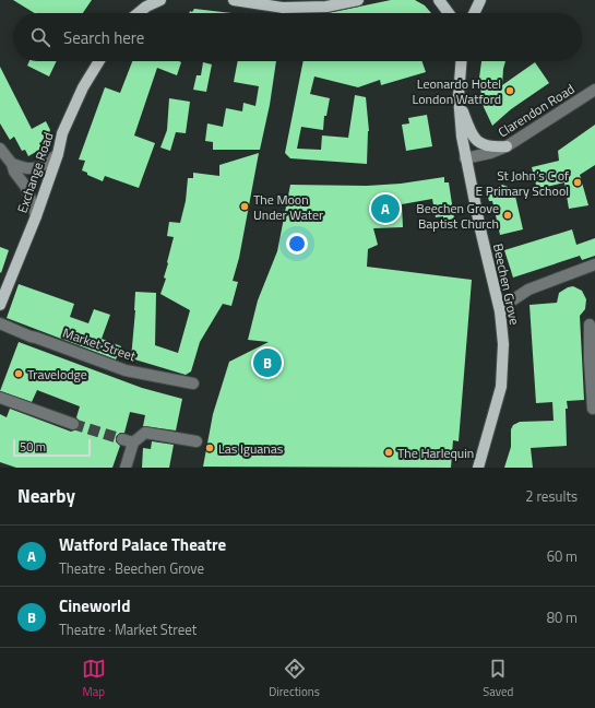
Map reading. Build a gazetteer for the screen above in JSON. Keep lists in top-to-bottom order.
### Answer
{
  "streets": {
    "main road": ["Exchange Road", "Beechen Grove"],
    "street": ["Clarendon Road", "Market Street"]
  },
  "crossings": [
    ["Clarendon Road", "Beechen Grove"]
  ],
  "places": [
    "Leonardo Hotel London Watford",
    "St John’s C of E Primary School",
    "The Moon Under Water",
    "Beechen Grove Baptist Church",
    "Travelodge",
    "Las Iguanas",
    "The Harlequin"
  ],
  "scale_bar": "50 m",
  "page": {
    "search": "Search here",
    "pins": ["A", "B"],
    "scale": "50 m",
    "heading": ["Nearby", "2 results"],
    "list": [
      {
        "mark": "A",
        "name": "Watford Palace Theatre",
        "note": "Theatre · Beechen Grove",
        "value": "60 m"
      },
      {
        "mark": "B",
        "name": "Cineworld",
        "note": "Theatre · Market Street",
        "value": "80 m"
      }
    ],
    "nav": ["Map", "Directions", "Saved"]
  }
}
